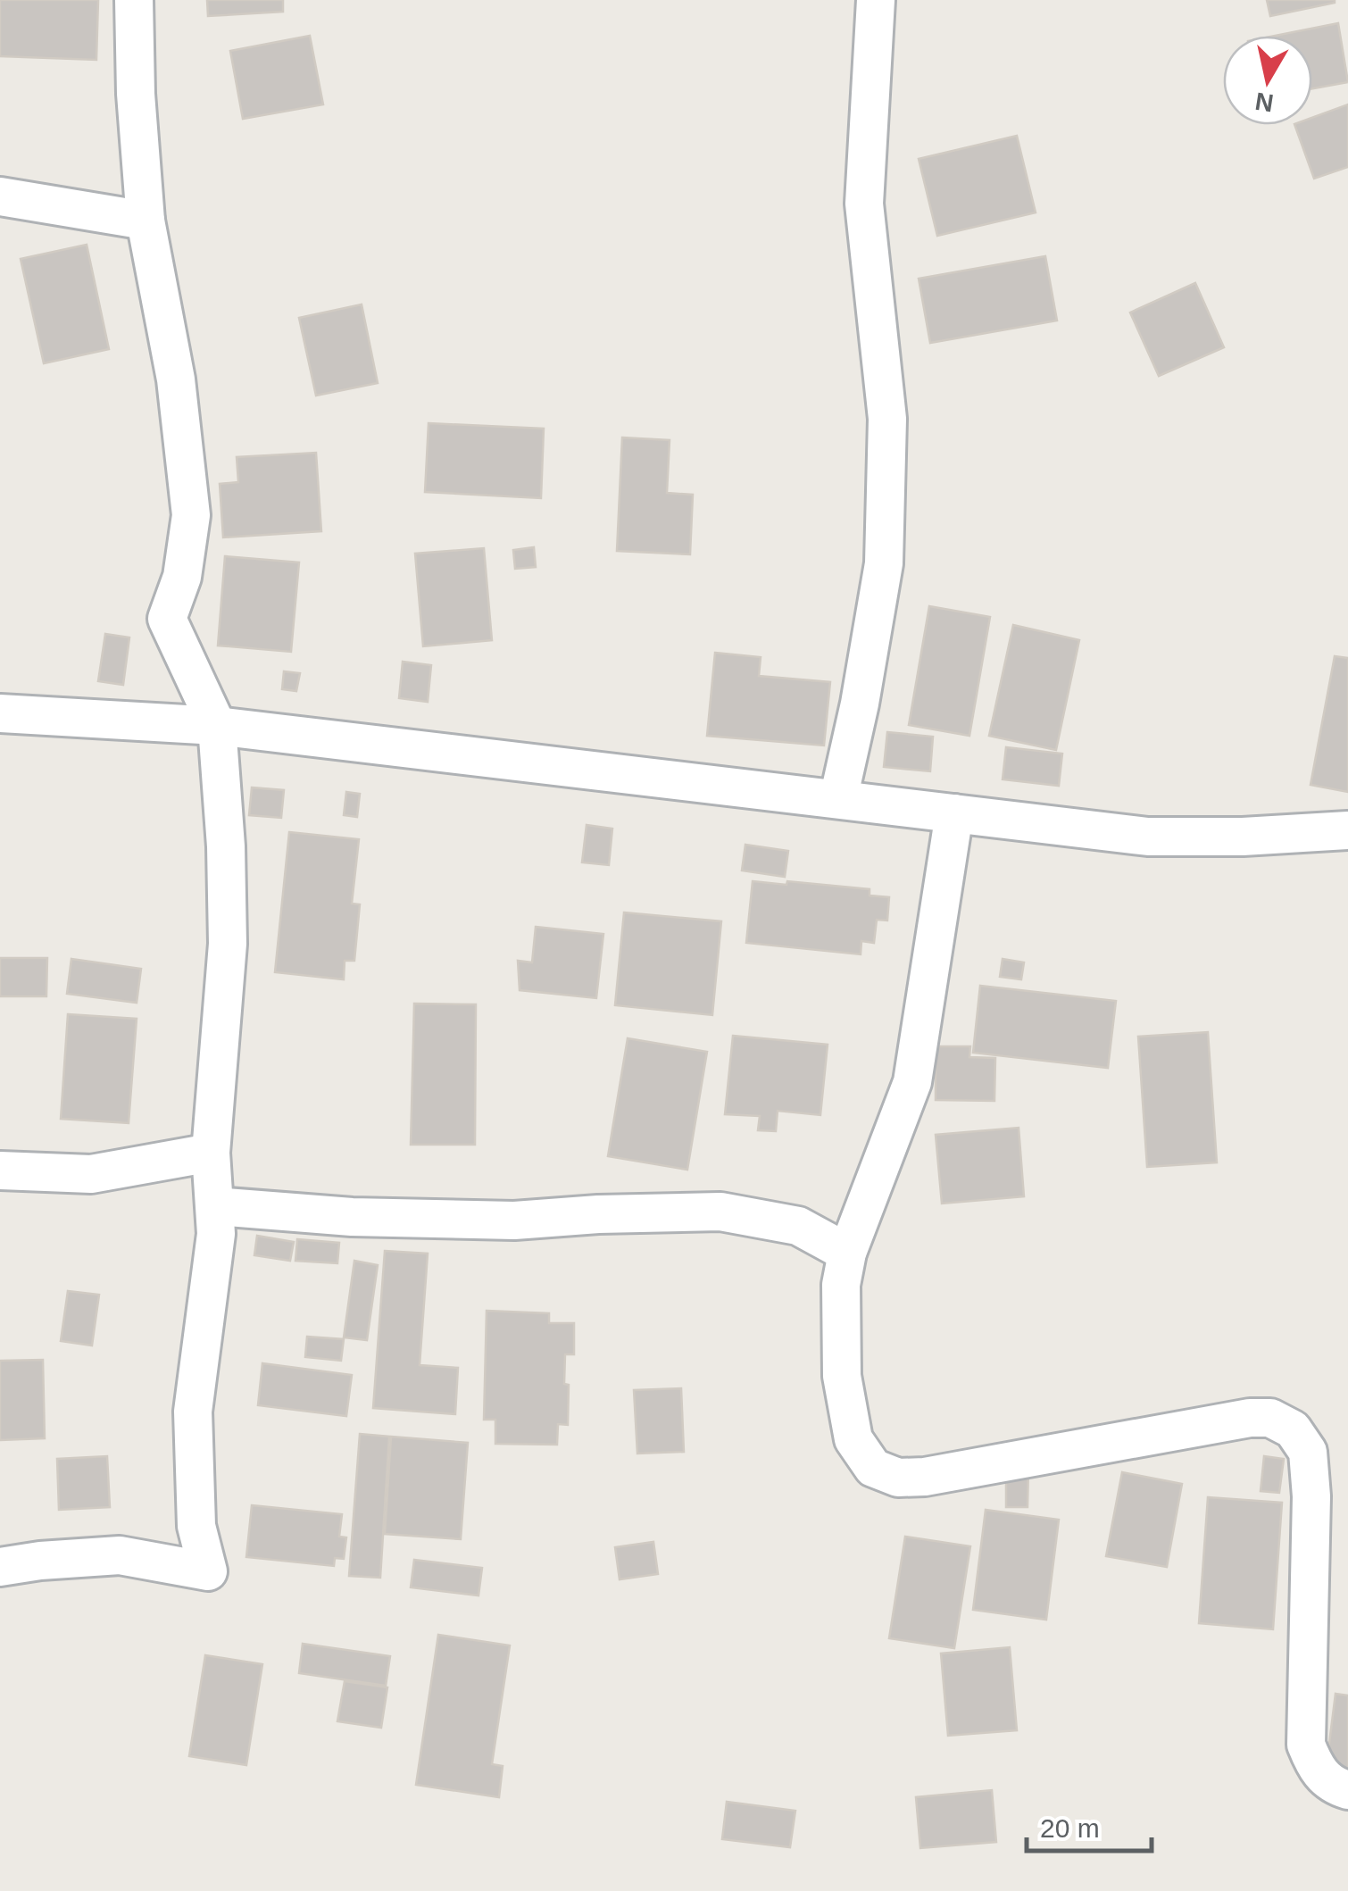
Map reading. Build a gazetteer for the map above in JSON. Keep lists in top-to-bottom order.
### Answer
{
  "scale_bar": "20 m",
  "north": "bottom"
}
